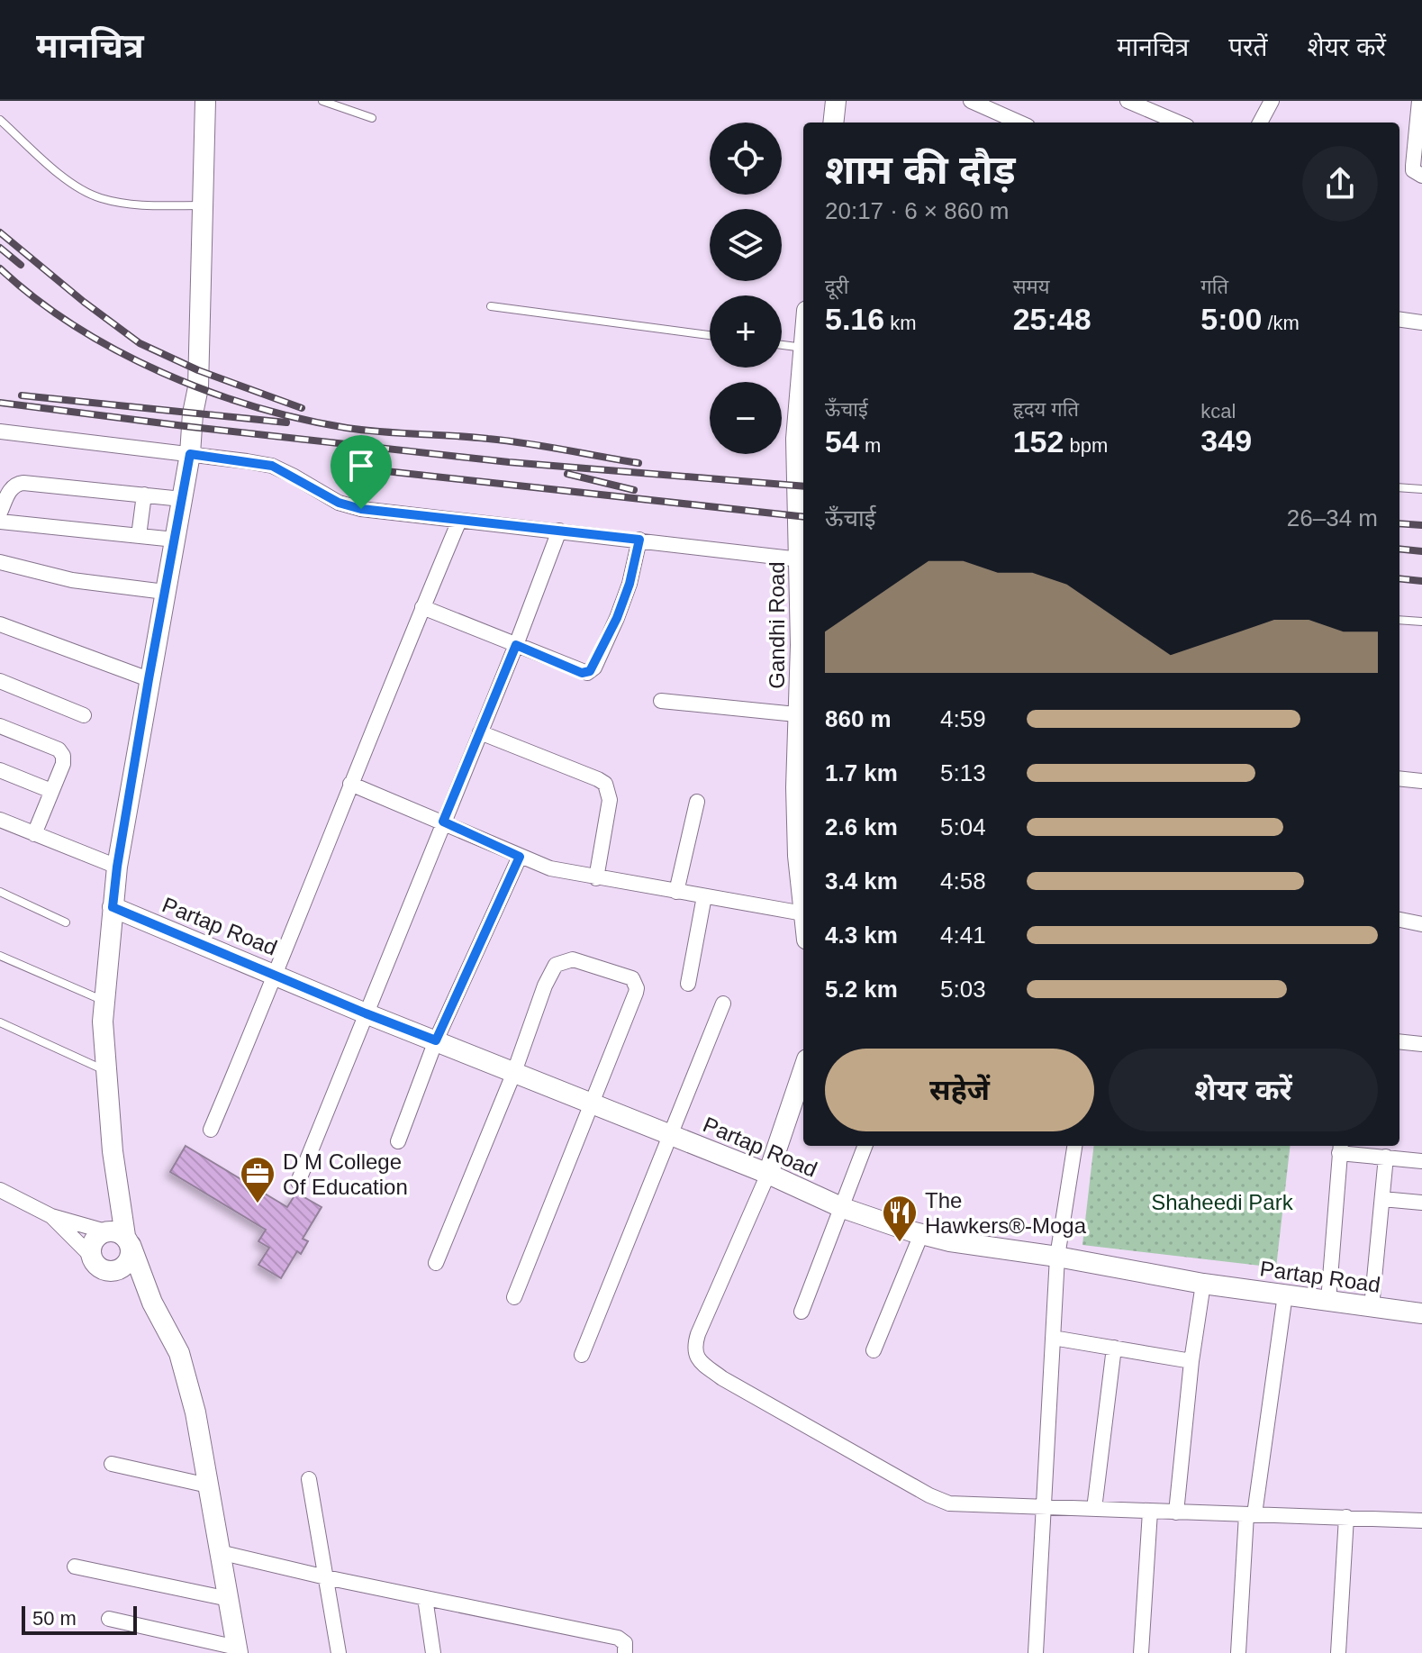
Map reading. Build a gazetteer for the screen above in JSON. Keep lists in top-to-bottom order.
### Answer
{
  "streets": {
    "street": ["Gandhi Road", "Partap Road"]
  },
  "parks": ["Shaheedi Park"],
  "places": {
    "office": ["D M College Of Education"],
    "restaurant": ["The Hawkers®-Moga"]
  },
  "scale_bar": "50 m",
  "page": {
    "header": "मानचित्र",
    "nav": ["मानचित्र", "परतें", "शेयर करें"],
    "map_buttons": ["+", "−"],
    "heading": ["शाम की दौड़", "20:17 · 6 × 860 m"],
    "stats": [
      ["दूरी", "5.16 km"],
      ["समय", "25:48"],
      ["गति", "5:00 /km"],
      ["ऊँचाई", "54 m"],
      ["हृदय गति", "152 bpm"],
      ["kcal", "349"]
    ],
    "chart": ["ऊँचाई", "26–34 m"],
    "list": [
      {
        "name": "860 m",
        "note": "4:59"
      },
      {
        "name": "1.7 km",
        "note": "5:13"
      },
      {
        "name": "2.6 km",
        "note": "5:04"
      },
      {
        "name": "3.4 km",
        "note": "4:58"
      },
      {
        "name": "4.3 km",
        "note": "4:41"
      },
      {
        "name": "5.2 km",
        "note": "5:03"
      }
    ],
    "buttons": ["सहेजें", "शेयर करें"],
    "scale": "50 m"
  }
}
